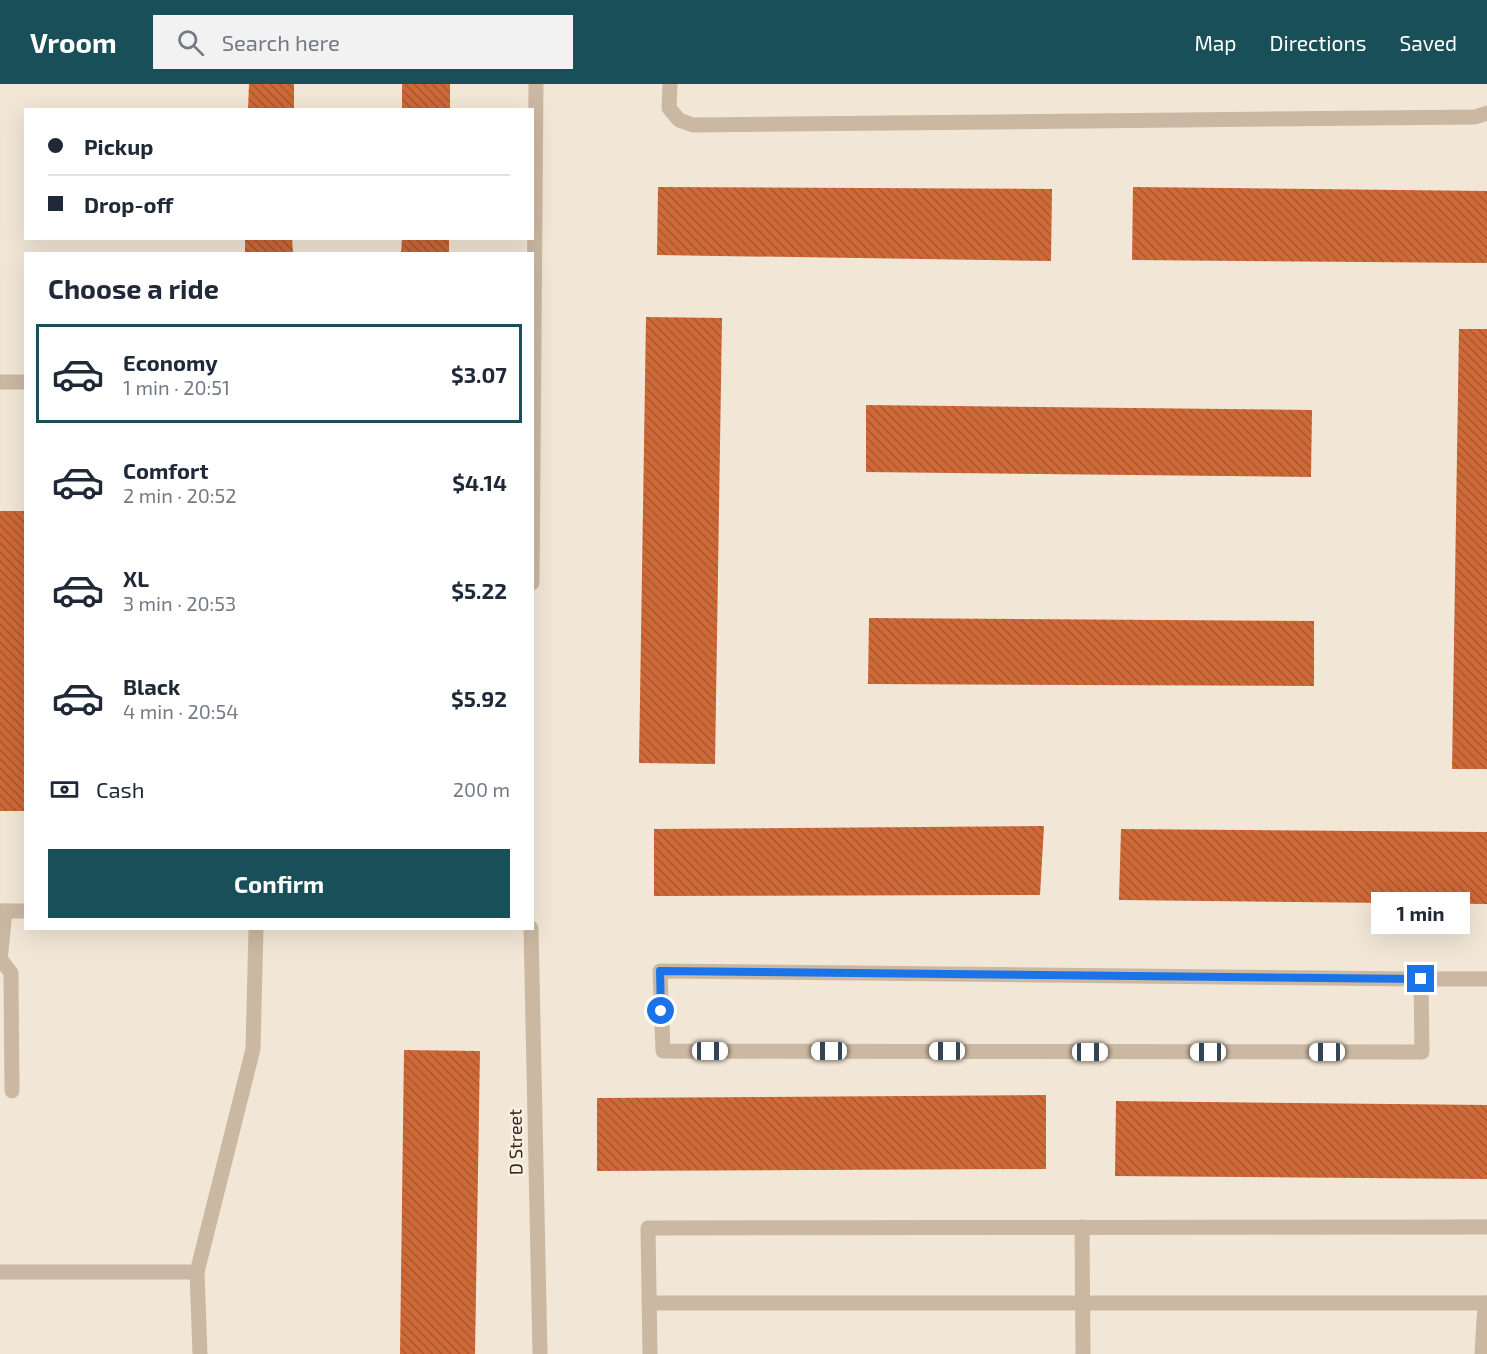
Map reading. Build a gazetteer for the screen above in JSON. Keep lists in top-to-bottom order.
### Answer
{
  "streets": {
    "street": ["D Street"]
  },
  "page": {
    "header": "Vroom",
    "search": "Search here",
    "nav": ["Map", "Directions", "Saved"],
    "banner": ["Pickup", "Drop-off"],
    "heading": "Choose a ride",
    "list": [
      {
        "name": "Economy",
        "note": "1 min · 20:51",
        "value": "$3.07"
      },
      {
        "name": "Comfort",
        "note": "2 min · 20:52",
        "value": "$4.14"
      },
      {
        "name": "XL",
        "note": "3 min · 20:53",
        "value": "$5.22"
      },
      {
        "name": "Black",
        "note": "4 min · 20:54",
        "value": "$5.92"
      }
    ],
    "pay": ["Cash", "200 m"],
    "buttons": "Confirm",
    "bubble": "1 min"
  }
}
